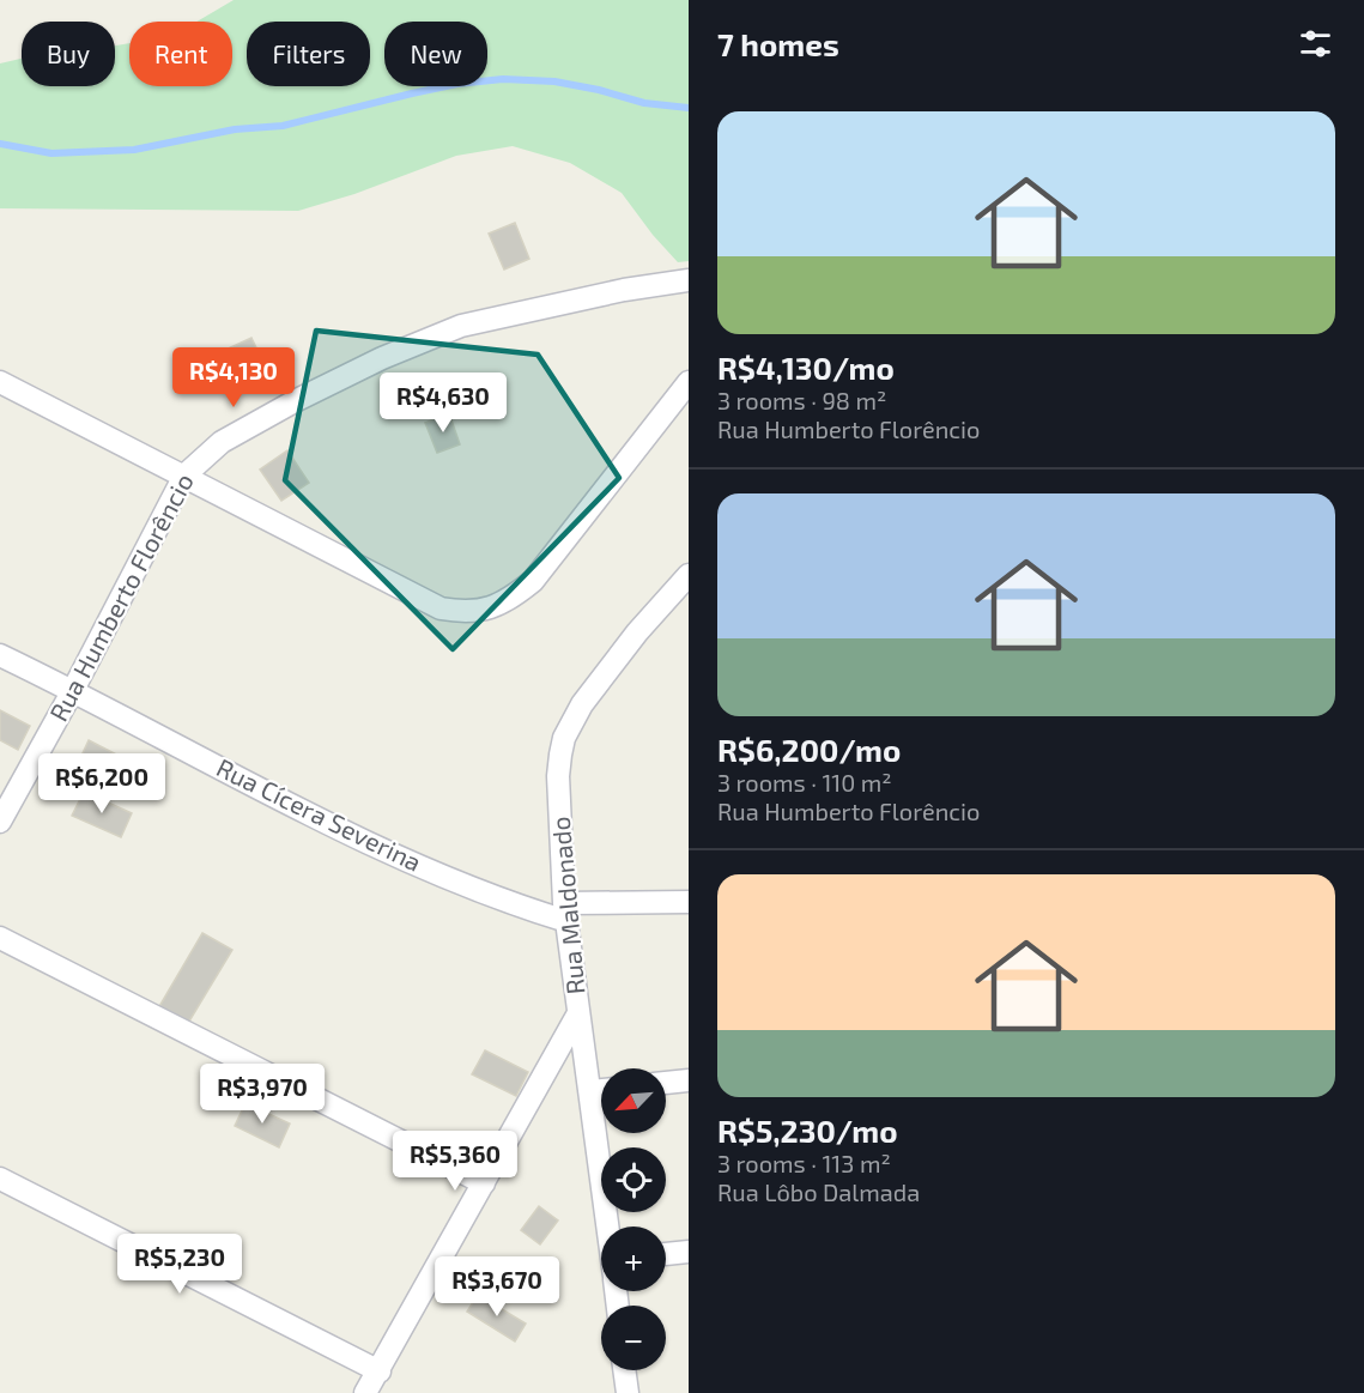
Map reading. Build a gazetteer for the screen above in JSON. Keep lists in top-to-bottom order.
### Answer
{
  "streets": {
    "street": ["Rua Humberto Florêncio", "Rua Cícera Severina", "Rua Maldonado"]
  },
  "crossings": [
    ["Rua Humberto Florêncio", "Rua Cícera Severina"],
    ["Rua Cícera Severina", "Rua Maldonado"]
  ],
  "north": "bottom left",
  "page": {
    "heading": "7 homes",
    "chip": [
      "Buy",
      "Rent",
      "Filters",
      "New"
    ],
    "list": [
      {
        "name": "R$4,130/mo",
        "note": "3 rooms · 98 m² · Rua Humberto Florêncio"
      },
      {
        "name": "R$6,200/mo",
        "note": "3 rooms · 110 m² · Rua Humberto Florêncio"
      },
      {
        "name": "R$5,230/mo",
        "note": "3 rooms · 113 m² · Rua Lôbo Dalmada"
      }
    ],
    "price": [
      "R$4,130",
      "R$4,630",
      "R$6,200",
      "R$3,970",
      "R$5,360",
      "R$5,230",
      "R$3,670"
    ],
    "map_buttons": ["+", "−"]
  }
}
